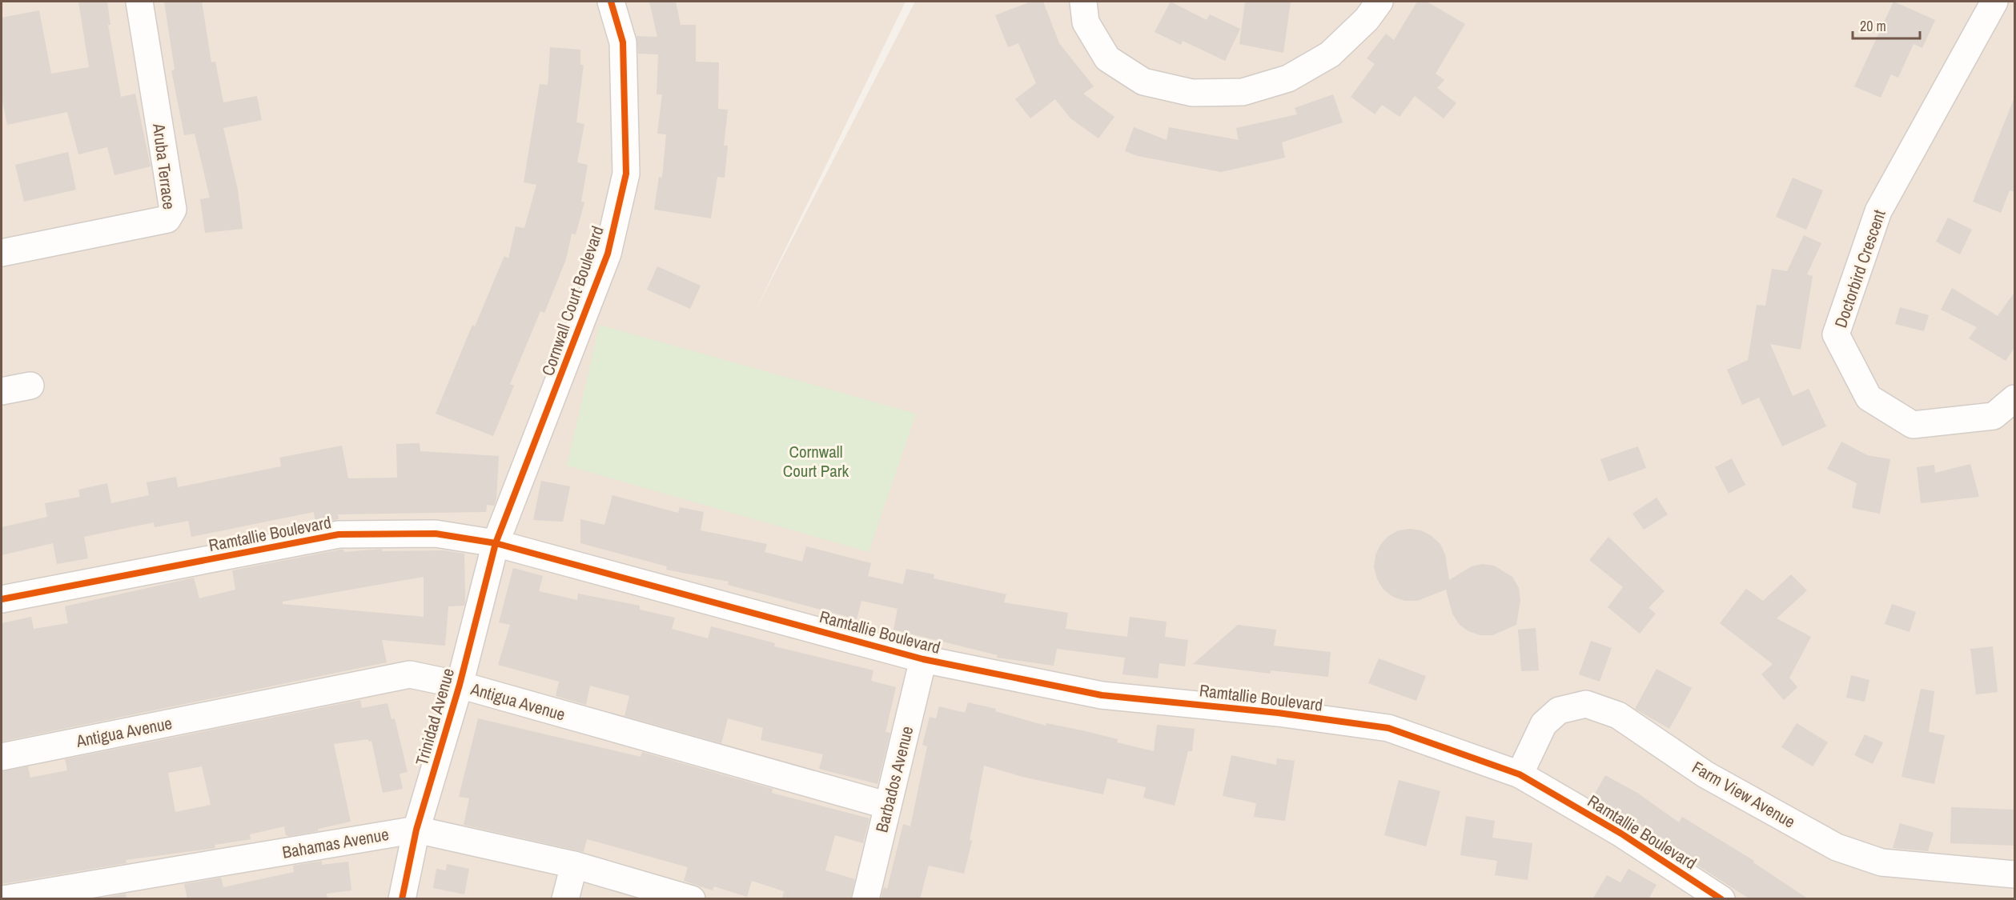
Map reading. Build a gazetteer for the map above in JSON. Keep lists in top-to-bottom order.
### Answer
{
  "streets": {
    "street": [
      "Aruba Terrace",
      "Doctorbird Crescent",
      "Cornwall Court Boulevard",
      "Ramtallie Boulevard",
      "Antigua Avenue",
      "Trinidad Avenue",
      "Barbados Avenue",
      "Farm View Avenue",
      "Bahamas Avenue"
    ]
  },
  "crossings": [
    ["Cornwall Court Boulevard", "Ramtallie Boulevard"],
    ["Cornwall Court Boulevard", "Trinidad Avenue"],
    ["Ramtallie Boulevard", "Trinidad Avenue"],
    ["Ramtallie Boulevard", "Barbados Avenue"],
    ["Ramtallie Boulevard", "Farm View Avenue"],
    ["Antigua Avenue", "Trinidad Avenue"],
    ["Antigua Avenue", "Barbados Avenue"],
    ["Trinidad Avenue", "Bahamas Avenue"]
  ],
  "parks": ["Cornwall Court Park"],
  "scale_bar": "20 m"
}
